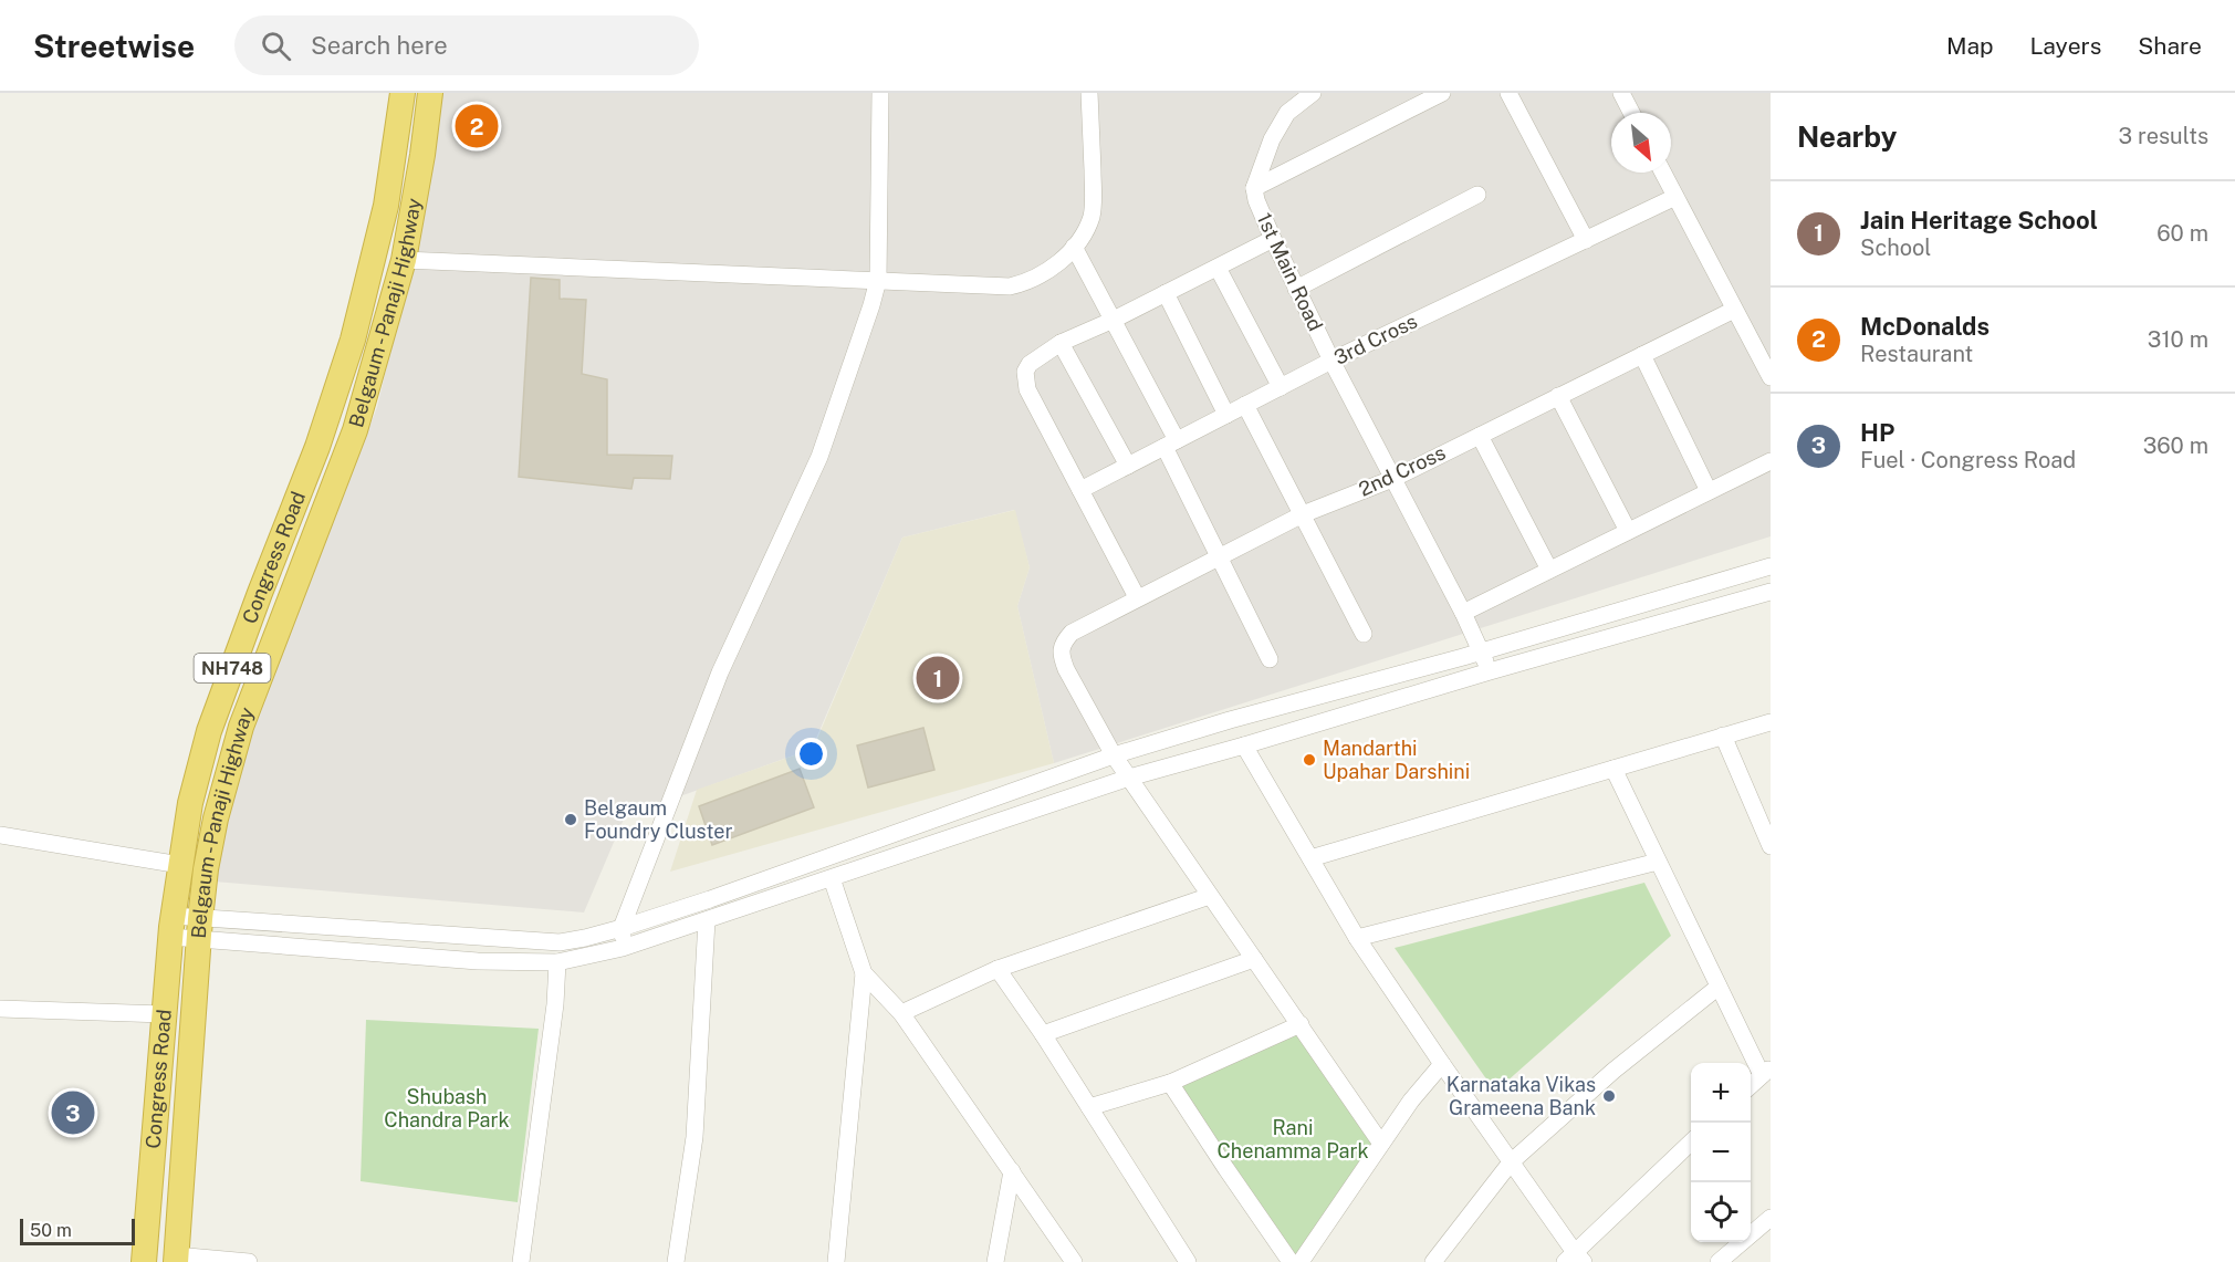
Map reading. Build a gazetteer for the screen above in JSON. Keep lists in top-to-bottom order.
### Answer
{
  "streets": {
    "highway": ["Belgaum - Panaji Highway", "Congress Road", "NH748"],
    "street": ["1st Main Road", "3rd Cross", "2nd Cross"]
  },
  "crossings": [
    ["1st Main Road", "3rd Cross"],
    ["1st Main Road", "2nd Cross"]
  ],
  "parks": ["Shubash Chandra Park", "Rani Chenamma Park"],
  "places": ["Mandarthi Upahar Darshini", "Belgaum Foundry Cluster", "Karnataka Vikas Grameena Bank"],
  "scale_bar": "50 m",
  "north": "bottom right",
  "page": {
    "header": "Streetwise",
    "search": "Search here",
    "nav": ["Map", "Layers", "Share"],
    "heading": ["Nearby", "3 results"],
    "pins": ["2", "1", "3"],
    "list": [
      {
        "mark": "1",
        "name": "Jain Heritage School",
        "note": "School",
        "value": "60 m"
      },
      {
        "mark": "2",
        "name": "McDonalds",
        "note": "Restaurant",
        "value": "310 m"
      },
      {
        "mark": "3",
        "name": "HP",
        "note": "Fuel · Congress Road",
        "value": "360 m"
      }
    ],
    "map_buttons": ["+", "−"],
    "scale": "50 m"
  }
}
